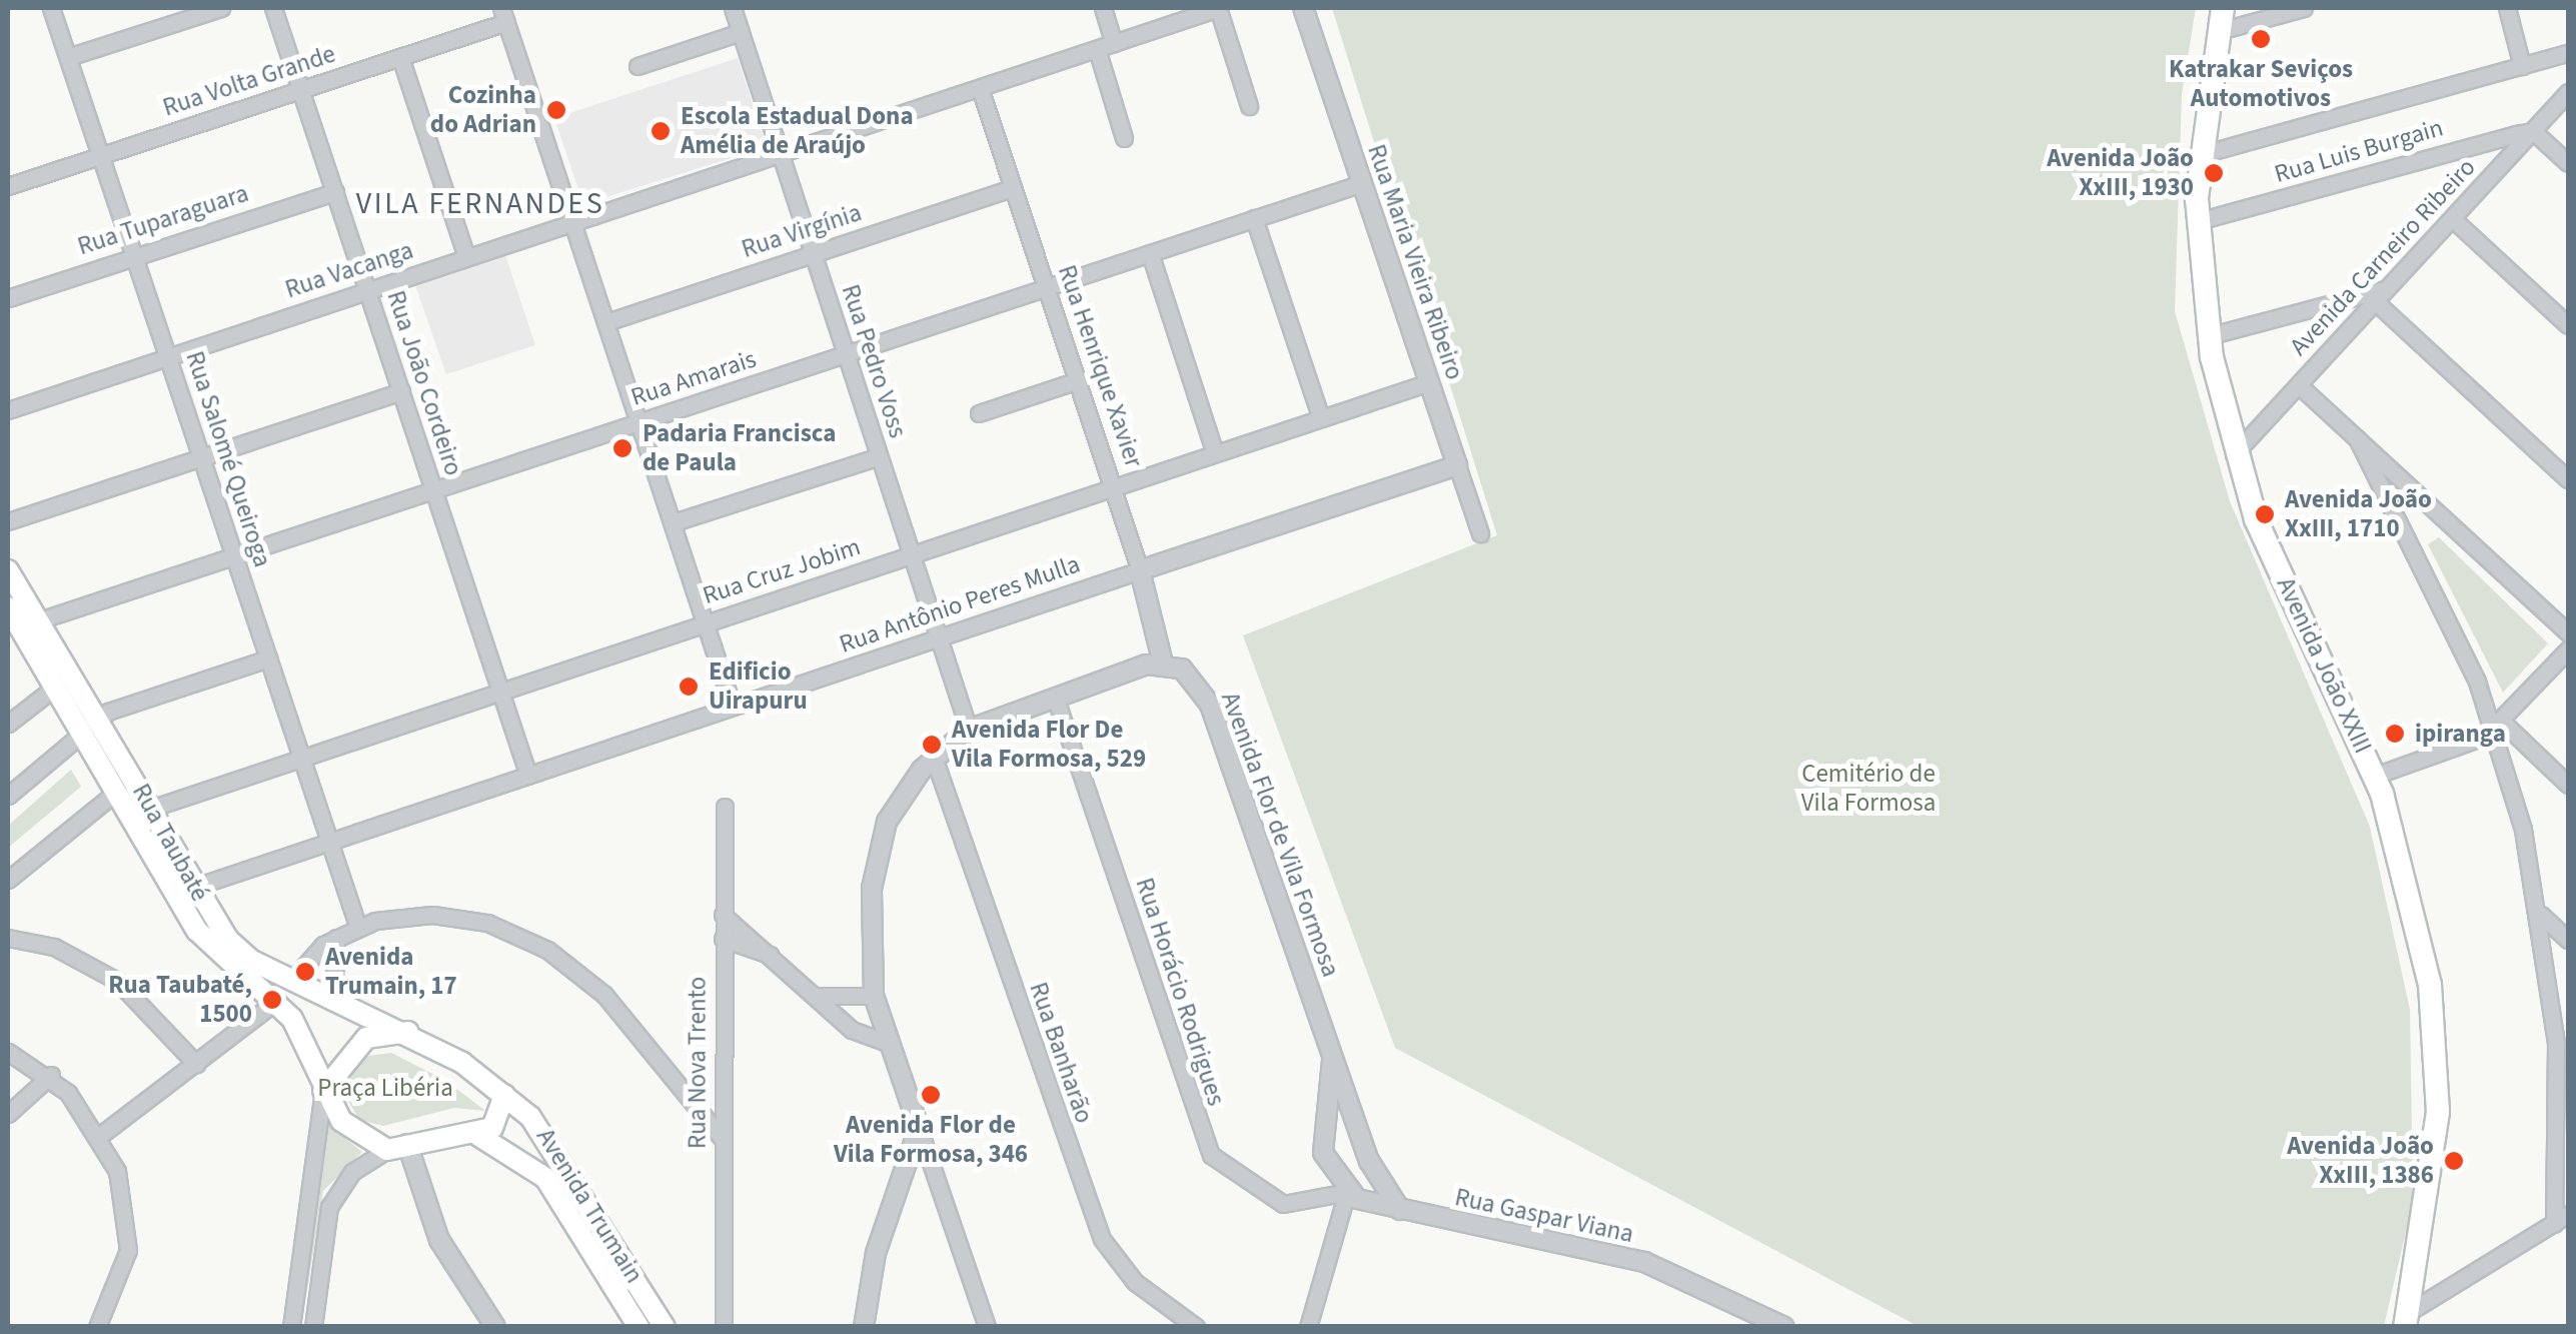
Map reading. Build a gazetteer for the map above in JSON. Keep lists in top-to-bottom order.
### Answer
{
  "streets": {
    "main road": ["Avenida João XXIII", "Rua Taubaté", "Avenida Trumain"],
    "street": [
      "Rua Volta Grande",
      "Rua Luis Burgain",
      "Rua Tuparaguara",
      "Rua Virgínia",
      "Avenida Carneiro Ribeiro",
      "Rua Maria Vieira Ribeiro",
      "Rua Vacanga",
      "Rua Pedro Voss",
      "Rua Henrique Xavier",
      "Rua Amarais",
      "Rua João Cordeiro",
      "Rua Salomé Queiroga",
      "Rua Cruz Jobim",
      "Rua Antônio Peres Mulla",
      "Avenida Flor de Vila Formosa",
      "Rua Horácio Rodrigues",
      "Rua Banharão",
      "Rua Nova Trento",
      "Rua Gaspar Viana"
    ]
  },
  "crossings": [
    ["Rua Volta Grande", "Rua João Cordeiro"],
    ["Rua Volta Grande", "Rua Salomé Queiroga"],
    ["Rua Luis Burgain", "Avenida Carneiro Ribeiro"],
    ["Rua Luis Burgain", "Avenida João XXIII"],
    ["Rua Tuparaguara", "Rua João Cordeiro"],
    ["Rua Tuparaguara", "Rua Salomé Queiroga"],
    ["Rua Virgínia", "Rua Pedro Voss"],
    ["Rua Virgínia", "Rua Henrique Xavier"],
    ["Avenida Carneiro Ribeiro", "Avenida João XXIII"],
    ["Rua Maria Vieira Ribeiro", "Rua Amarais"],
    ["Rua Maria Vieira Ribeiro", "Rua Cruz Jobim"],
    ["Rua Maria Vieira Ribeiro", "Rua Antônio Peres Mulla"],
    ["Rua Vacanga", "Rua Pedro Voss"],
    ["Rua Vacanga", "Rua Henrique Xavier"],
    ["Rua Vacanga", "Rua João Cordeiro"],
    ["Rua Vacanga", "Rua Salomé Queiroga"],
    ["Rua Pedro Voss", "Rua Amarais"],
    ["Rua Pedro Voss", "Rua Cruz Jobim"],
    ["Rua Pedro Voss", "Rua Antônio Peres Mulla"],
    ["Rua Henrique Xavier", "Rua Amarais"],
    ["Rua Henrique Xavier", "Rua Cruz Jobim"],
    ["Rua Henrique Xavier", "Rua Antônio Peres Mulla"],
    ["Rua Henrique Xavier", "Avenida Flor de Vila Formosa"],
    ["Rua Amarais", "Rua João Cordeiro"],
    ["Rua Amarais", "Rua Salomé Queiroga"],
    ["Rua Amarais", "Rua Taubaté"],
    ["Rua João Cordeiro", "Rua Cruz Jobim"],
    ["Rua João Cordeiro", "Rua Antônio Peres Mulla"],
    ["Rua Salomé Queiroga", "Rua Cruz Jobim"],
    ["Rua Salomé Queiroga", "Rua Antônio Peres Mulla"],
    ["Rua Cruz Jobim", "Rua Taubaté"],
    ["Rua Antônio Peres Mulla", "Rua Taubaté"],
    ["Avenida Flor de Vila Formosa", "Rua Horácio Rodrigues"],
    ["Avenida Flor de Vila Formosa", "Rua Gaspar Viana"],
    ["Rua Horácio Rodrigues", "Rua Gaspar Viana"]
  ],
  "districts": ["VILA FERNANDES"],
  "parks": ["Cemitério de Vila Formosa", "Praça Libéria"],
  "places": [
    "Katrakar Seviços Automotivos",
    "Cozinha do Adrian",
    "Escola Estadual Dona Amélia de Araújo",
    "Avenida João XxIII, 1930",
    "Padaria Francisca de Paula",
    "Avenida João XxIII, 1710",
    "Edificio Uirapuru",
    "ipiranga",
    "Avenida Flor De Vila Formosa, 529",
    "Avenida Trumain, 17",
    "Rua Taubaté, 1500",
    "Avenida Flor de Vila Formosa, 346",
    "Avenida João XxIII, 1386"
  ]
}
